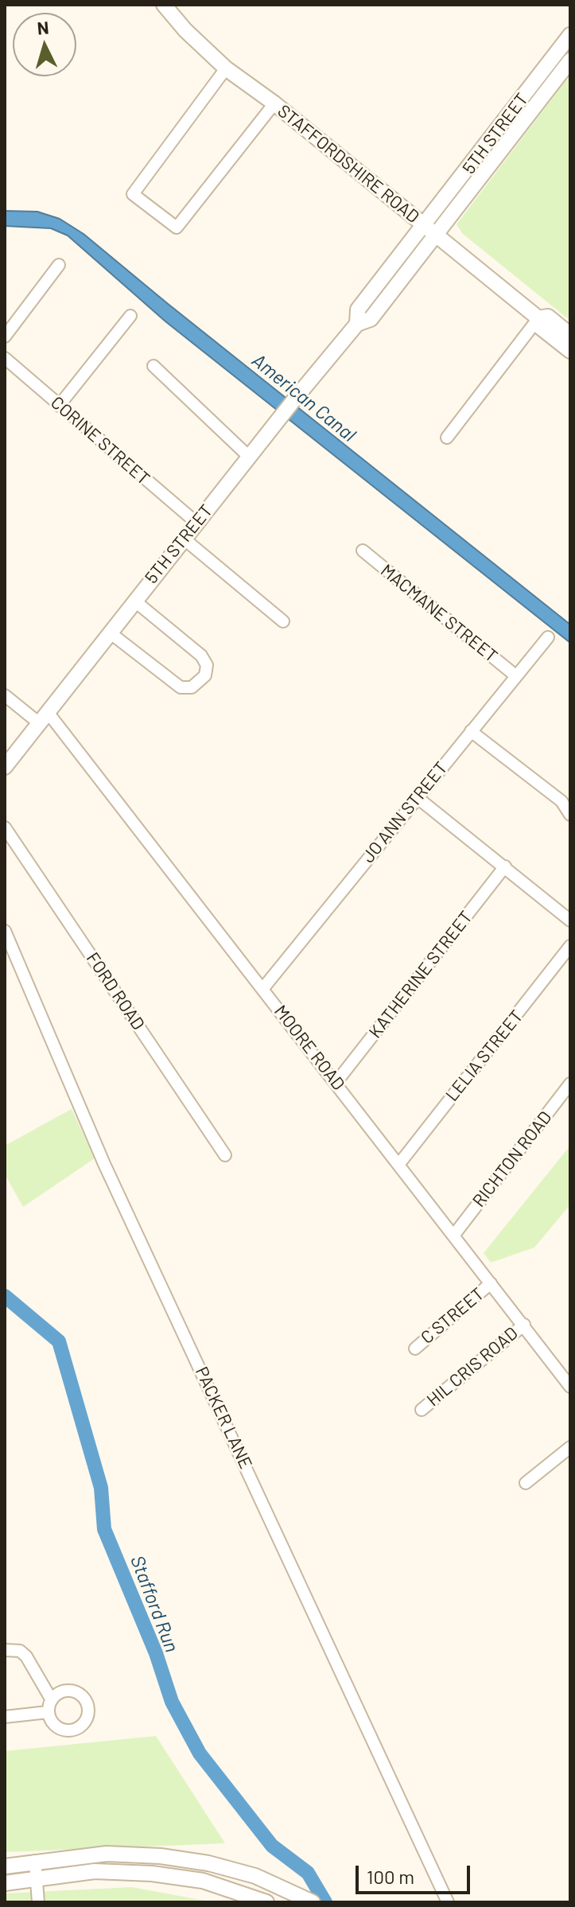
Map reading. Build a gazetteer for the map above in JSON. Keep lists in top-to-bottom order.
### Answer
{
  "streets": {
    "main road": ["5TH STREET", "STAFFORDSHIRE ROAD"],
    "street": [
      "CORINE STREET",
      "MACMANE STREET",
      "JO ANN STREET",
      "KATHERINE STREET",
      "FORD ROAD",
      "MOORE ROAD",
      "LELIA STREET",
      "RICHTON ROAD",
      "C STREET",
      "HIL CRIS ROAD",
      "PACKER LANE"
    ]
  },
  "crossings": [
    ["5TH STREET", "STAFFORDSHIRE ROAD"],
    ["5TH STREET", "CORINE STREET"],
    ["5TH STREET", "MOORE ROAD"],
    ["MACMANE STREET", "JO ANN STREET"],
    ["JO ANN STREET", "MOORE ROAD"],
    ["KATHERINE STREET", "MOORE ROAD"],
    ["MOORE ROAD", "LELIA STREET"],
    ["MOORE ROAD", "RICHTON ROAD"],
    ["MOORE ROAD", "C STREET"],
    ["MOORE ROAD", "HIL CRIS ROAD"]
  ],
  "water": ["American Canal", "Stafford Run"],
  "scale_bar": "100 m",
  "north": "top"
}
